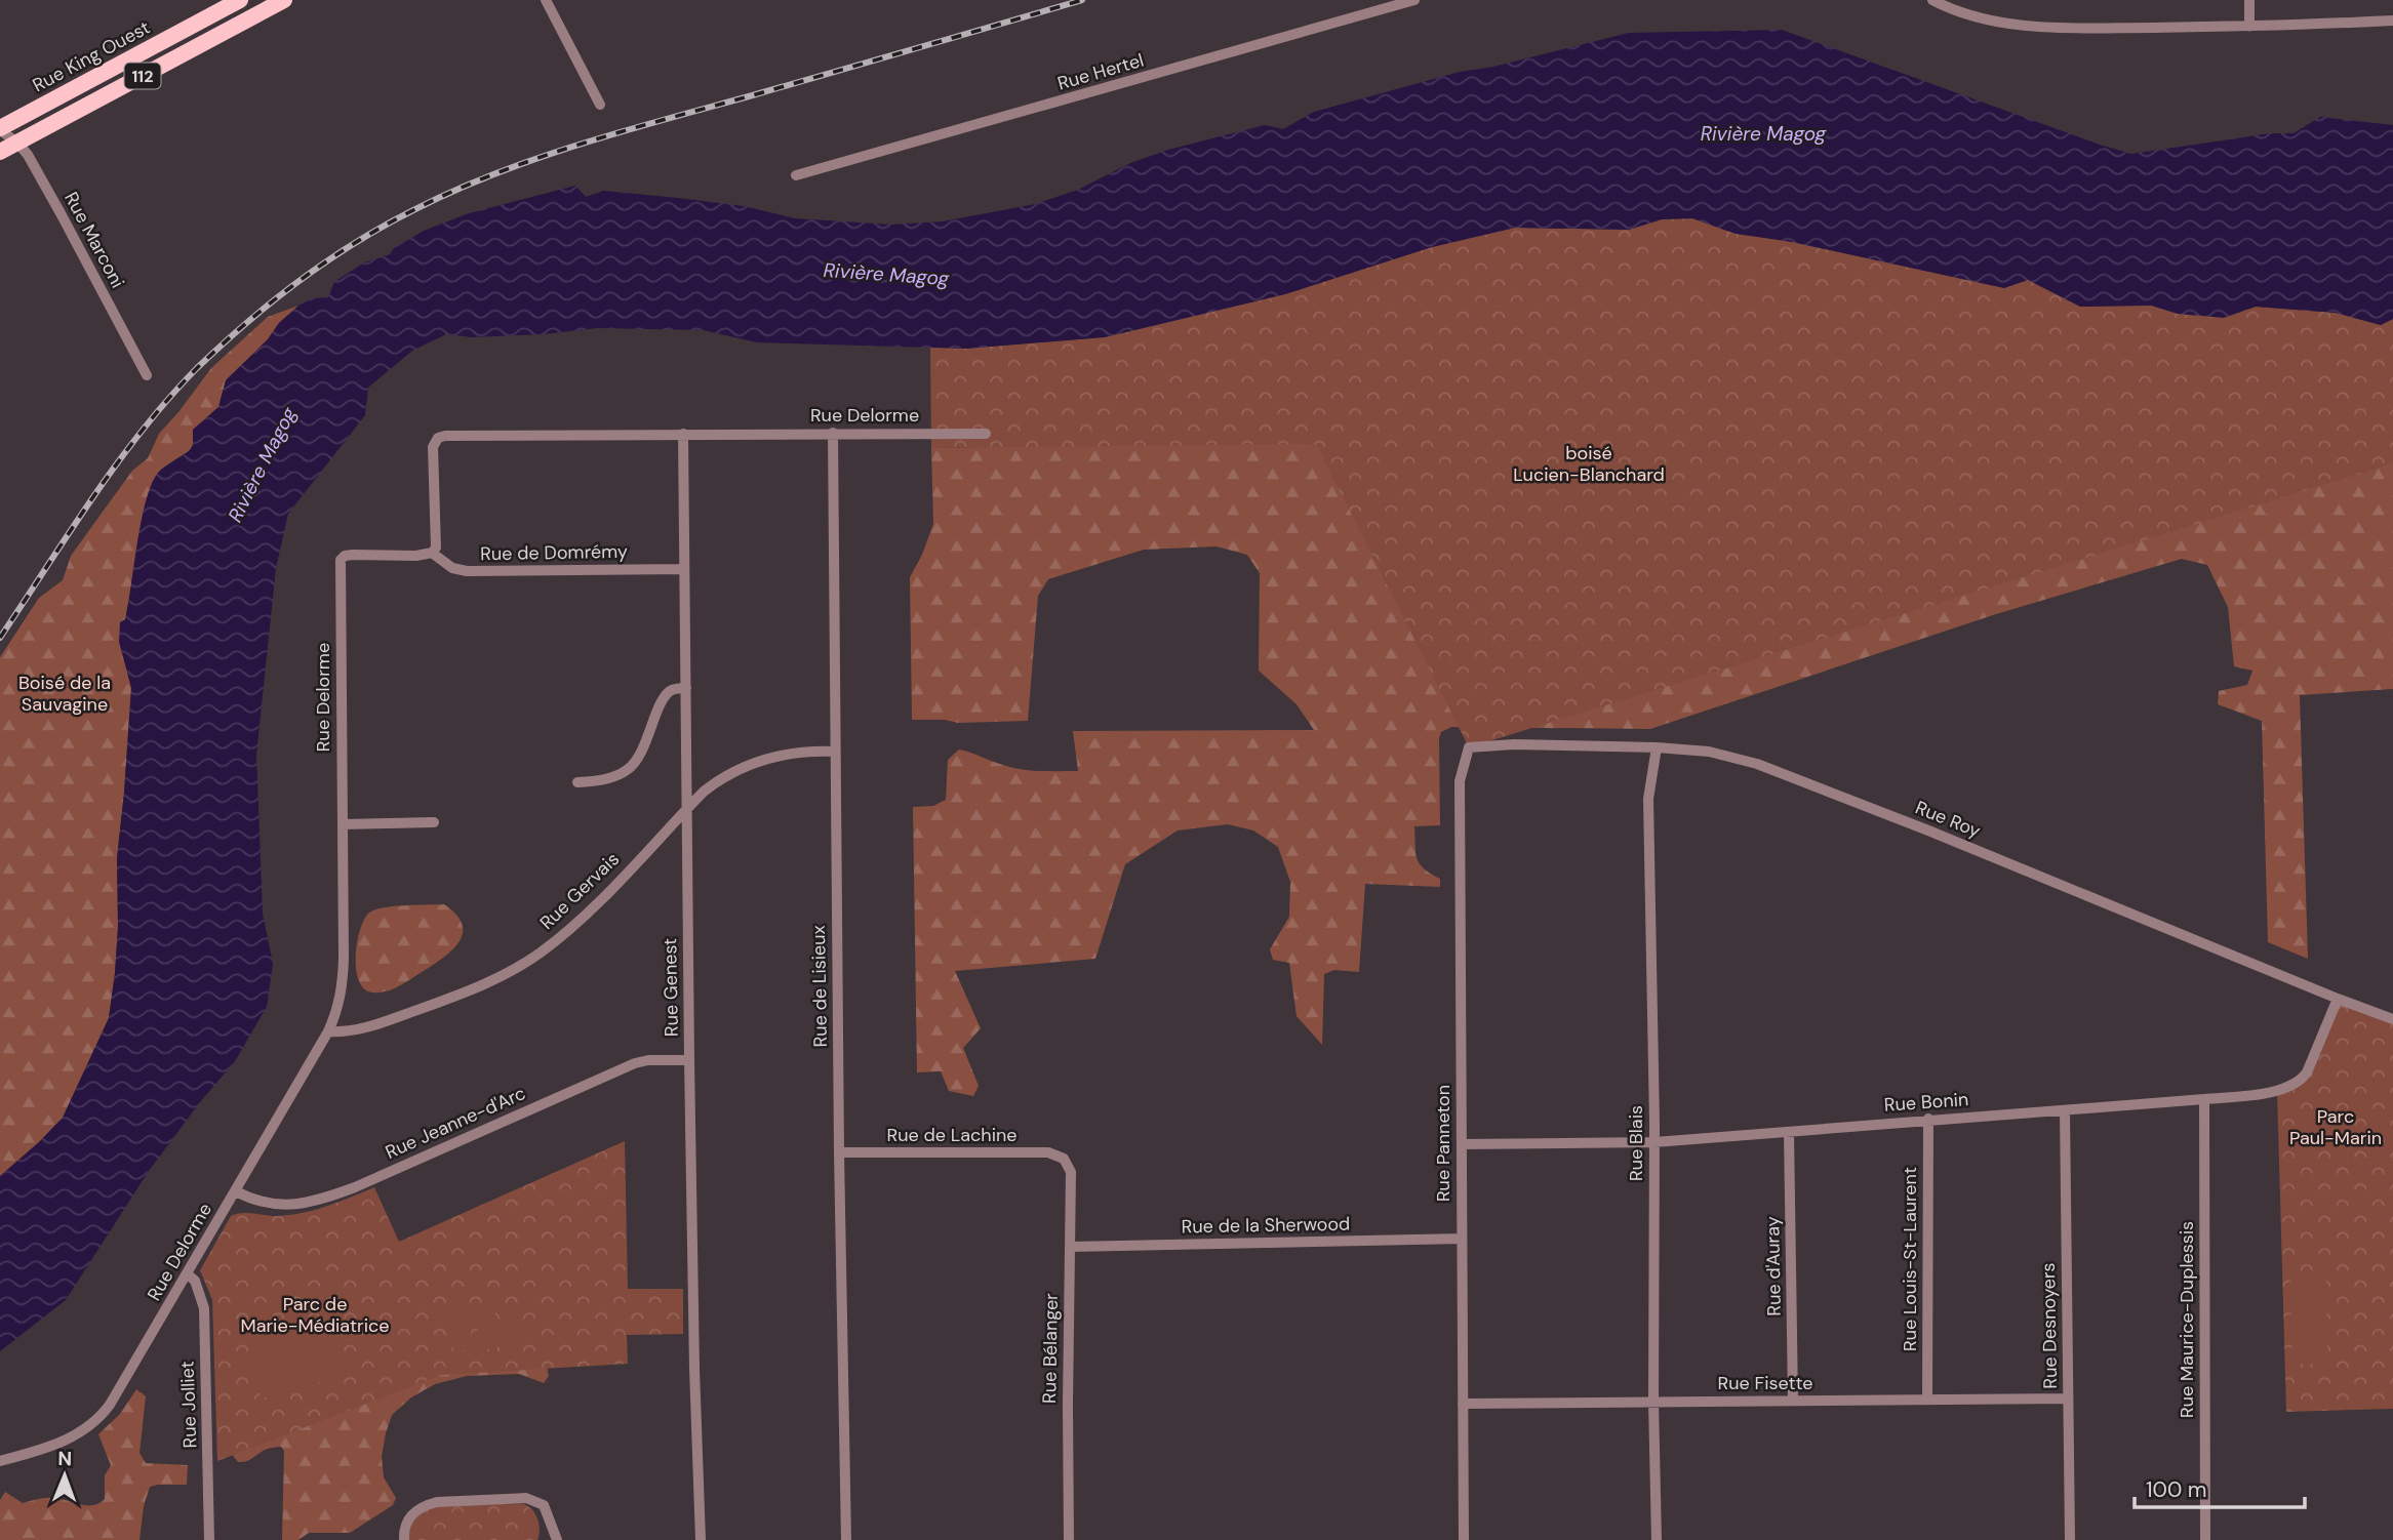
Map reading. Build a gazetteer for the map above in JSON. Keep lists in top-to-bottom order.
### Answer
{
  "streets": {
    "main road": ["Rue King Ouest", "112"],
    "street": [
      "Rue Hertel",
      "Rue Marconi",
      "Rue Delorme",
      "Rue de Domrémy",
      "Rue Roy",
      "Rue Gervais",
      "Rue de Lisieux",
      "Rue Genest",
      "Rue Bonin",
      "Rue Jeanne-d'Arc",
      "Rue de Lachine",
      "Rue Panneton",
      "Rue Blais",
      "Rue de la Sherwood",
      "Rue Louis-St-Laurent",
      "Rue d'Auray",
      "Rue Maurice-Duplessis",
      "Rue Desnoyers",
      "Rue Bélanger",
      "Rue Fisette",
      "Rue Jolliet"
    ]
  },
  "crossings": [
    ["Rue King Ouest", "Rue Marconi"],
    ["112", "Rue Marconi"],
    ["Rue Delorme", "Rue de Domrémy"],
    ["Rue Delorme", "Rue Gervais"],
    ["Rue Delorme", "Rue de Lisieux"],
    ["Rue Delorme", "Rue Genest"],
    ["Rue Delorme", "Rue Jeanne-d'Arc"],
    ["Rue Delorme", "Rue Jolliet"],
    ["Rue de Domrémy", "Rue Genest"],
    ["Rue Roy", "Rue Bonin"],
    ["Rue Roy", "Rue Panneton"],
    ["Rue Roy", "Rue Blais"],
    ["Rue Gervais", "Rue de Lisieux"],
    ["Rue Gervais", "Rue Genest"],
    ["Rue de Lisieux", "Rue de Lachine"],
    ["Rue Genest", "Rue Jeanne-d'Arc"],
    ["Rue Bonin", "Rue Panneton"],
    ["Rue Bonin", "Rue Blais"],
    ["Rue Bonin", "Rue Louis-St-Laurent"],
    ["Rue Bonin", "Rue d'Auray"],
    ["Rue Bonin", "Rue Maurice-Duplessis"],
    ["Rue Bonin", "Rue Desnoyers"],
    ["Rue de Lachine", "Rue Bélanger"],
    ["Rue Panneton", "Rue de la Sherwood"],
    ["Rue Panneton", "Rue Fisette"],
    ["Rue Blais", "Rue Fisette"],
    ["Rue de la Sherwood", "Rue Bélanger"],
    ["Rue Louis-St-Laurent", "Rue Fisette"],
    ["Rue d'Auray", "Rue Fisette"],
    ["Rue Desnoyers", "Rue Fisette"]
  ],
  "water": ["Rivière Magog"],
  "parks": [
    "boisé Lucien-Blanchard",
    "Boisé de la Sauvagine",
    "Parc Paul-Marin",
    "Parc de Marie-Médiatrice"
  ],
  "scale_bar": "100 m",
  "north": "top"
}
